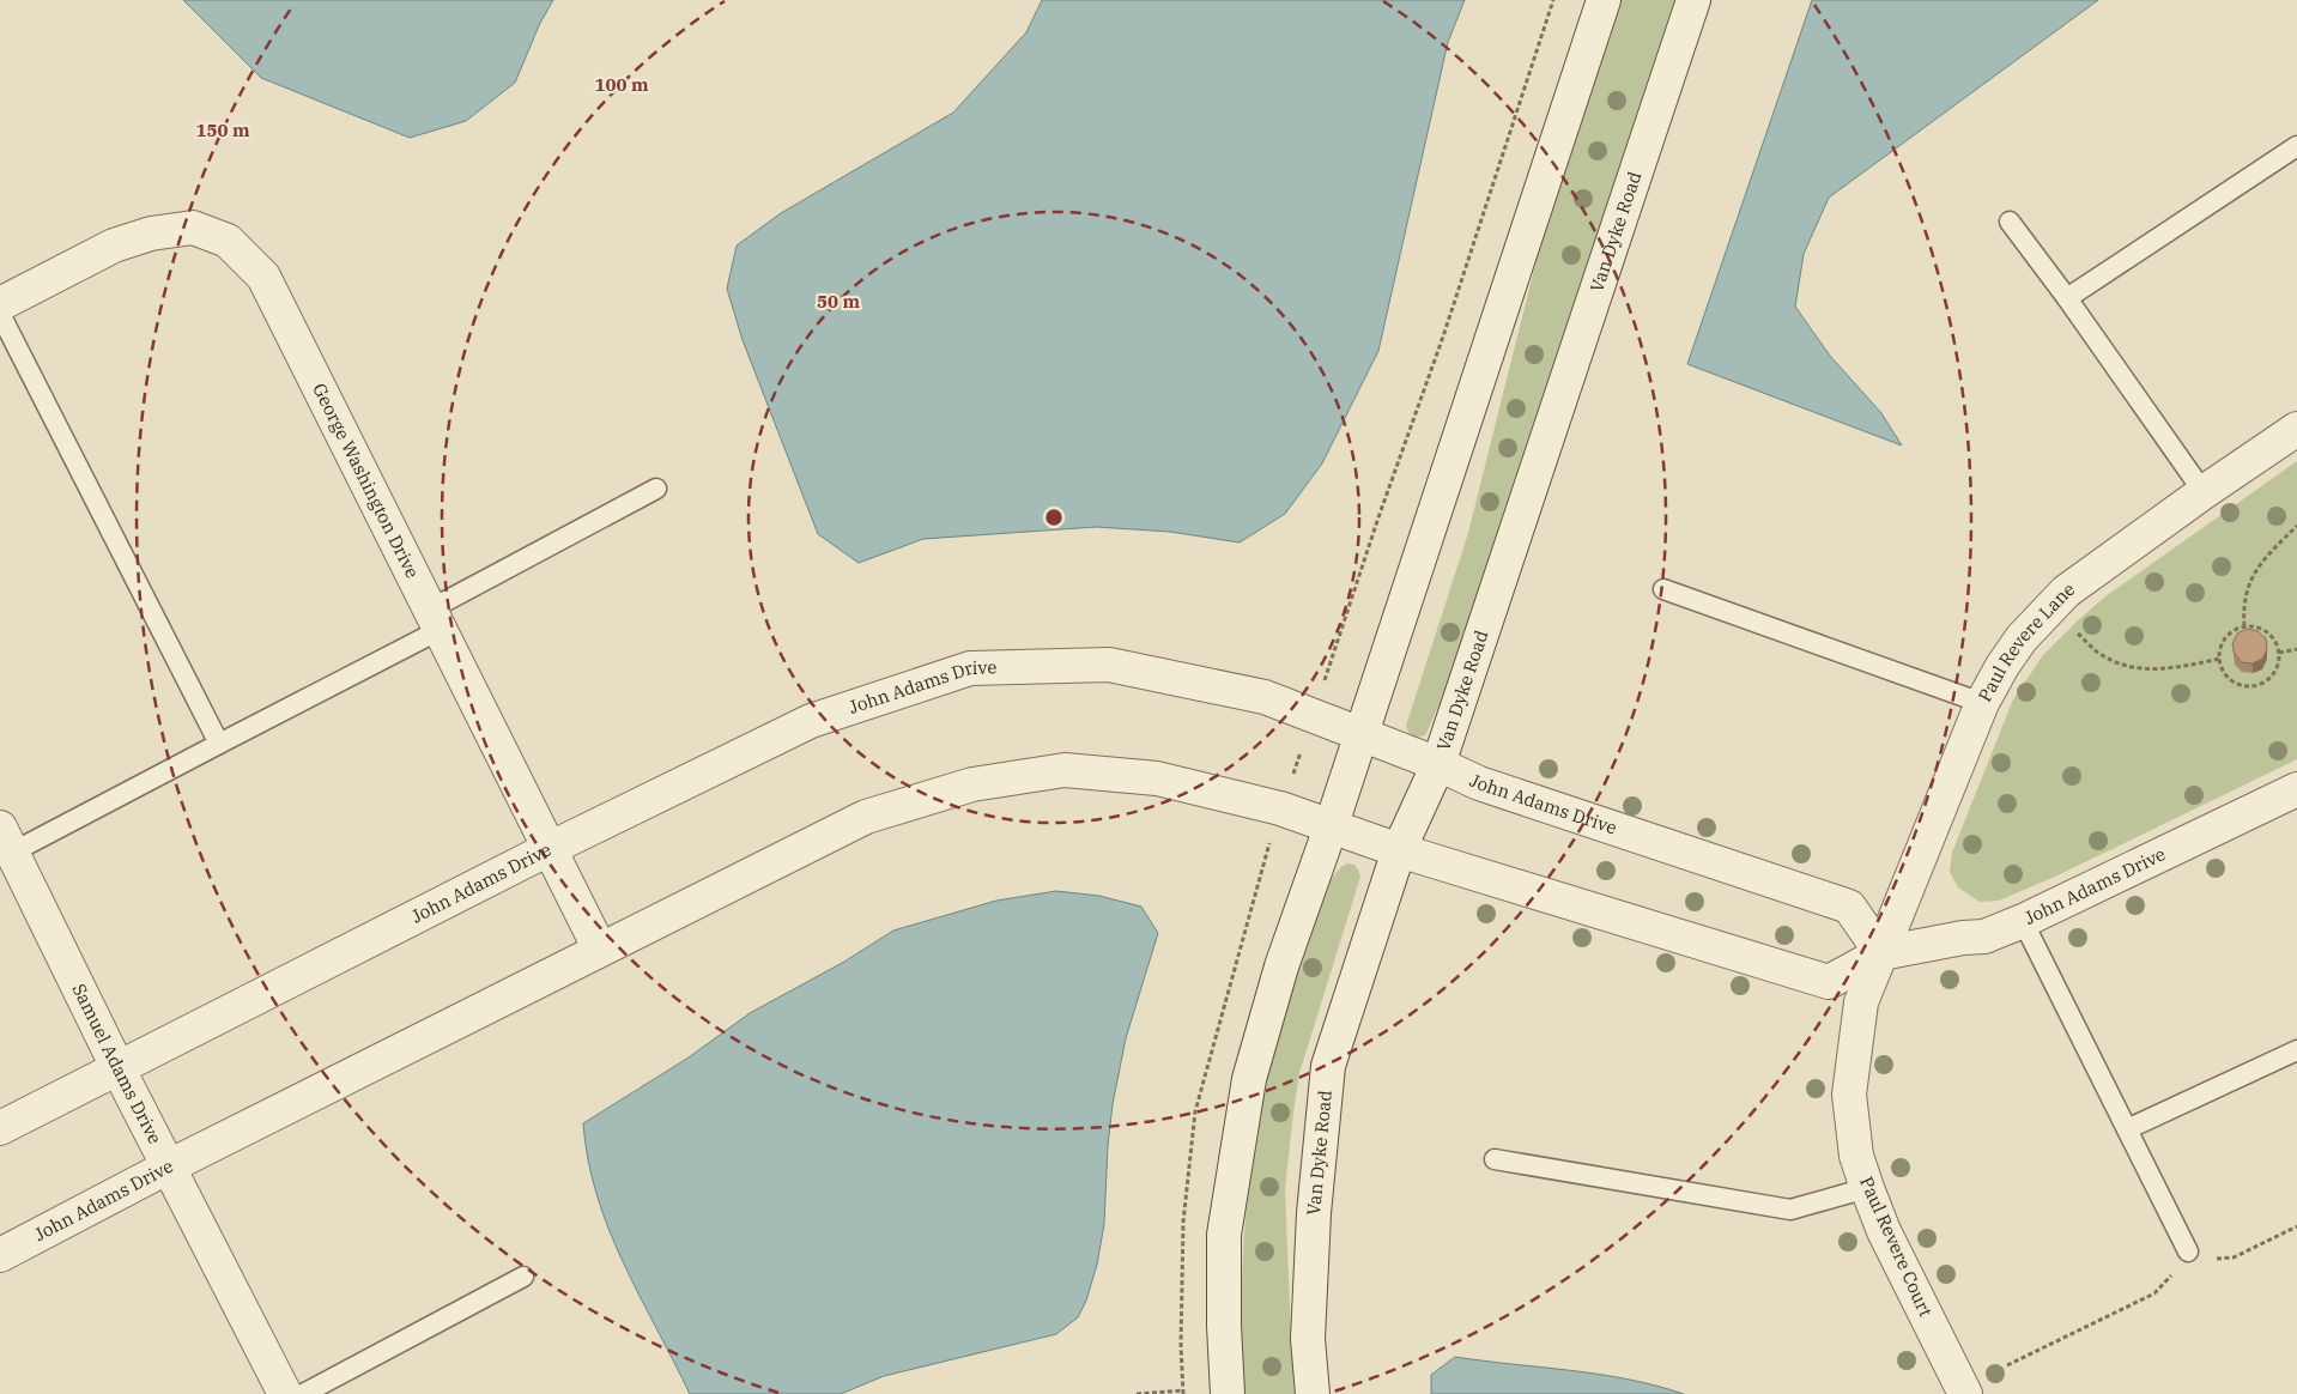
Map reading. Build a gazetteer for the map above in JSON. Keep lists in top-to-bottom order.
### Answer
{
  "streets": {
    "street": [
      "Van Dyke Road",
      "George Washington Drive",
      "Paul Revere Lane",
      "John Adams Drive",
      "Samuel Adams Drive",
      "Paul Revere Court"
    ]
  },
  "crossings": [
    ["Van Dyke Road", "John Adams Drive"],
    ["George Washington Drive", "John Adams Drive"],
    ["Paul Revere Lane", "John Adams Drive"],
    ["Paul Revere Lane", "Paul Revere Court"],
    ["John Adams Drive", "Samuel Adams Drive"],
    ["John Adams Drive", "Paul Revere Court"]
  ],
  "rings": ["100 m", "150 m", "50 m"]
}
